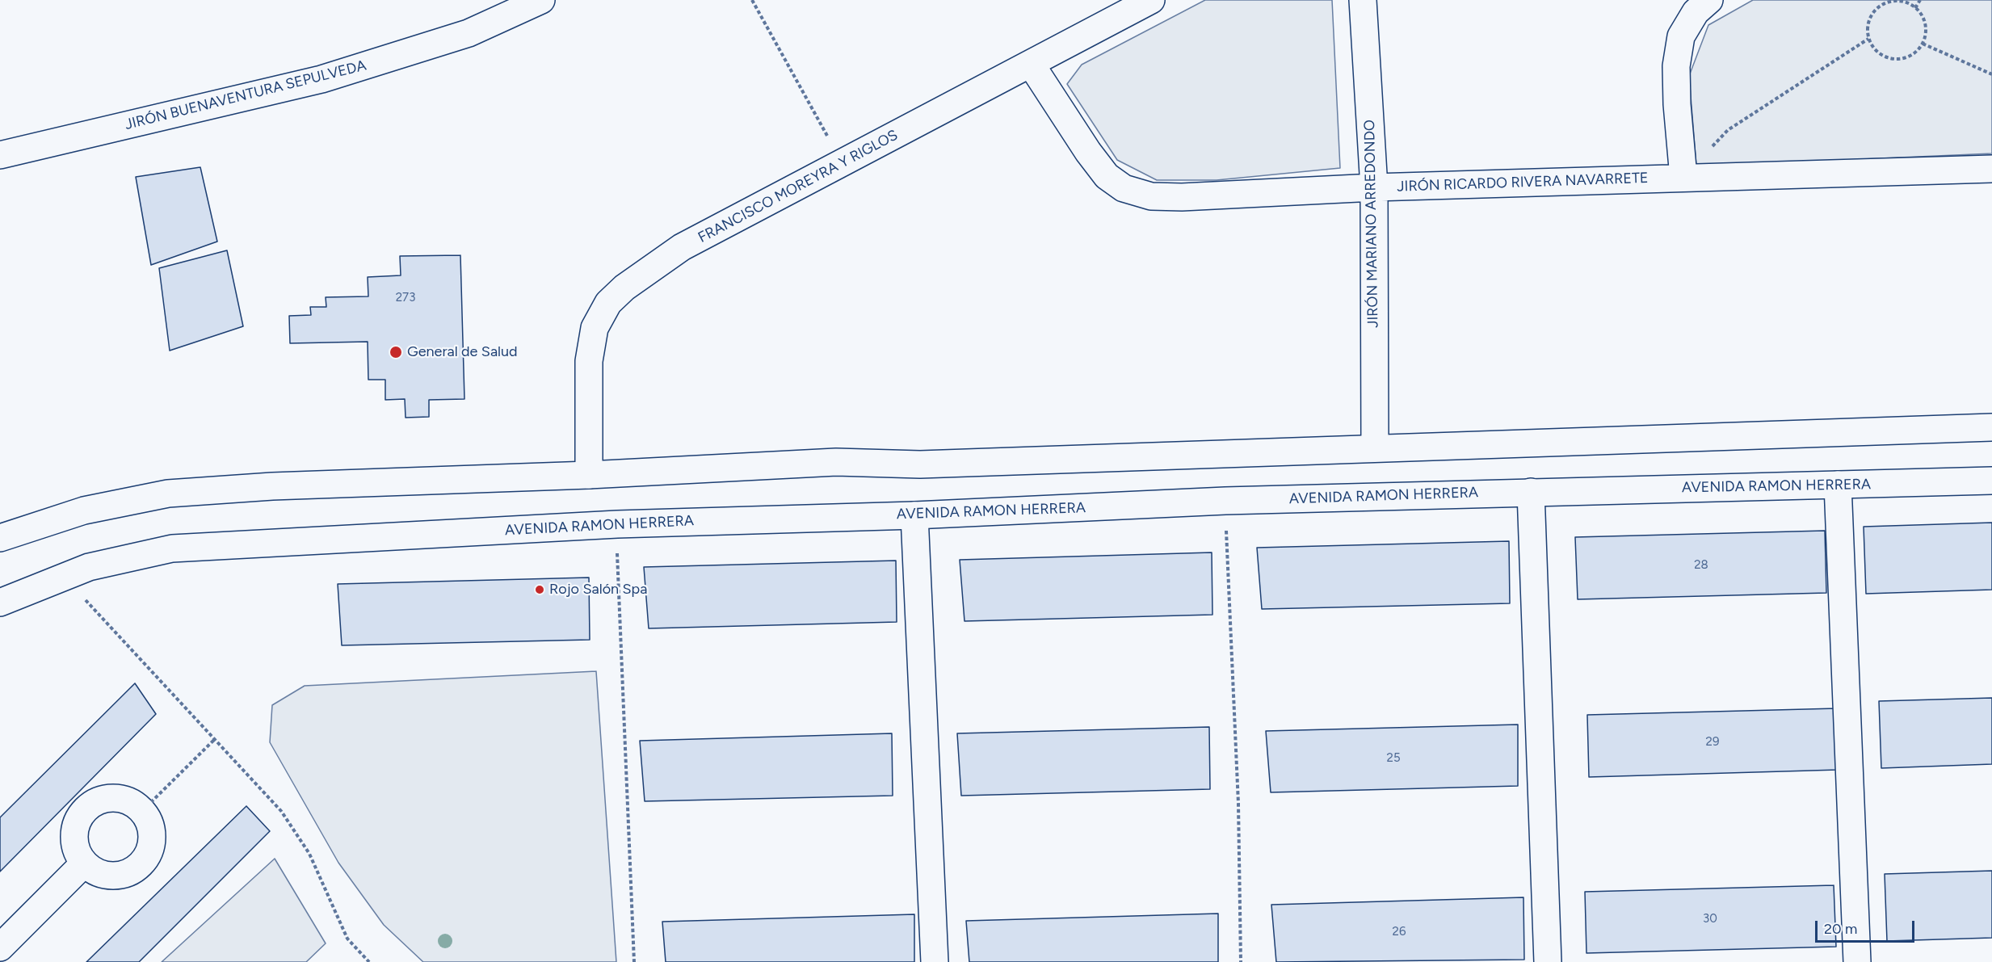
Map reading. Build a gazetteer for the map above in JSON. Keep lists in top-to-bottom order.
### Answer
{
  "streets": {
    "main road": [
      "JIRÓN BUENAVENTURA SEPULVEDA",
      "JIRÓN RICARDO RIVERA NAVARRETE",
      "FRANCISCO MOREYRA Y RIGLOS",
      "JIRÓN MARIANO ARREDONDO",
      "AVENIDA RAMON HERRERA"
    ]
  },
  "crossings": [
    ["JIRÓN RICARDO RIVERA NAVARRETE", "FRANCISCO MOREYRA Y RIGLOS"],
    ["JIRÓN RICARDO RIVERA NAVARRETE", "JIRÓN MARIANO ARREDONDO"]
  ],
  "places": ["General de Salud", "Rojo Salón Spa"],
  "house_numbers": [
    "273",
    "28",
    "29",
    "25",
    "30",
    "26"
  ],
  "scale_bar": "20 m"
}
